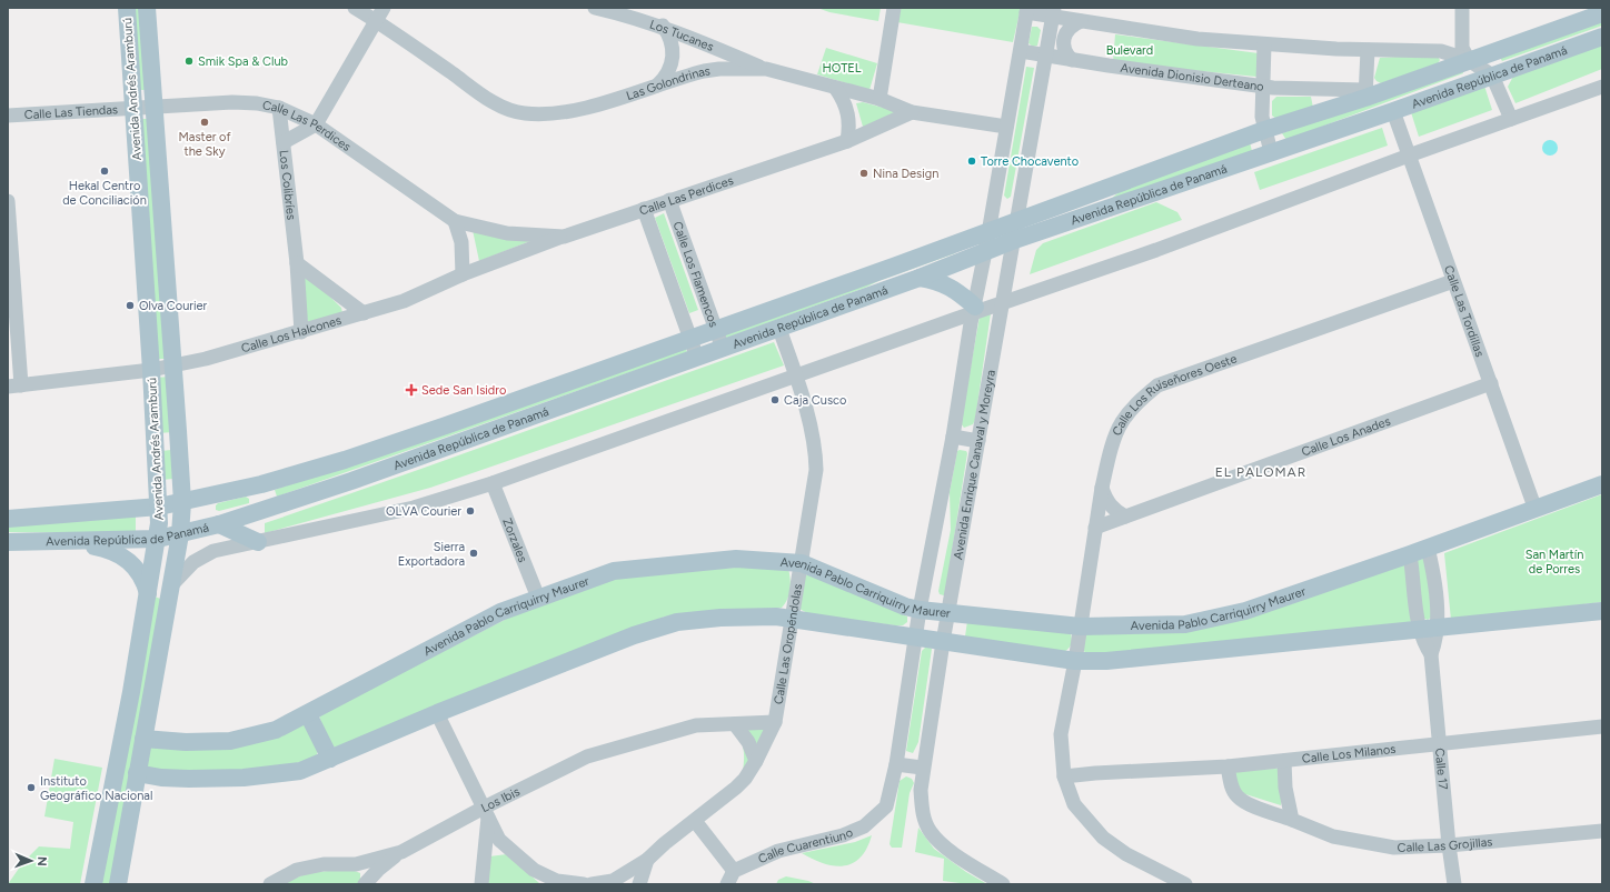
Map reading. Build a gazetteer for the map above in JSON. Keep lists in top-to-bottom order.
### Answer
{
  "streets": {
    "main road": ["Avenida República de Panamá", "Avenida Andrés Aramburú", "Avenida Pablo Carriquirry Maurer"],
    "street": [
      "Los Tucanes",
      "Avenida Dionisio Derteano",
      "Las Golondrinas",
      "Calle Las Tiendas",
      "Calle Las Perdices",
      "Los Colibríes",
      "Calle Los Flamencos",
      "Calle Las Tordillas",
      "Calle Los Halcones",
      "Calle Los Ruiseñores Oeste",
      "Calle Los Anades",
      "Avenida Enrique Canaval y Moreyra",
      "Zorzales",
      "Calle Las Oropéndolas",
      "Calle Los Milanos",
      "Calle 17",
      "Los Ibis",
      "Calle Las Grojillas",
      "Calle Cuarentiuno"
    ]
  },
  "crossings": [
    ["Los Tucanes", "Las Golondrinas"],
    ["Avenida República de Panamá", "Avenida Dionisio Derteano"],
    ["Avenida República de Panamá", "Avenida Andrés Aramburú"],
    ["Avenida República de Panamá", "Calle Los Flamencos"],
    ["Avenida República de Panamá", "Calle Las Tordillas"],
    ["Avenida República de Panamá", "Avenida Enrique Canaval y Moreyra"],
    ["Avenida República de Panamá", "Zorzales"],
    ["Avenida República de Panamá", "Calle Las Oropéndolas"],
    ["Avenida Dionisio Derteano", "Avenida Enrique Canaval y Moreyra"],
    ["Las Golondrinas", "Calle Las Perdices"],
    ["Avenida Andrés Aramburú", "Calle Las Tiendas"],
    ["Avenida Andrés Aramburú", "Calle Las Perdices"],
    ["Avenida Andrés Aramburú", "Calle Los Halcones"],
    ["Avenida Andrés Aramburú", "Avenida Pablo Carriquirry Maurer"],
    ["Calle Las Tiendas", "Calle Las Perdices"],
    ["Calle Las Perdices", "Los Colibríes"],
    ["Calle Las Perdices", "Calle Los Flamencos"],
    ["Calle Las Perdices", "Calle Los Halcones"],
    ["Los Colibríes", "Calle Los Halcones"],
    ["Calle Las Tordillas", "Calle Los Ruiseñores Oeste"],
    ["Calle Las Tordillas", "Calle Los Anades"],
    ["Calle Las Tordillas", "Avenida Pablo Carriquirry Maurer"],
    ["Calle Los Ruiseñores Oeste", "Calle Los Anades"],
    ["Calle Los Ruiseñores Oeste", "Avenida Pablo Carriquirry Maurer"],
    ["Calle Los Ruiseñores Oeste", "Calle Los Milanos"],
    ["Avenida Enrique Canaval y Moreyra", "Avenida Pablo Carriquirry Maurer"],
    ["Zorzales", "Avenida Pablo Carriquirry Maurer"],
    ["Avenida Pablo Carriquirry Maurer", "Calle Las Oropéndolas"],
    ["Avenida Pablo Carriquirry Maurer", "Calle 17"],
    ["Calle Las Oropéndolas", "Los Ibis"],
    ["Calle Los Milanos", "Calle 17"],
    ["Calle Los Milanos", "Calle Las Grojillas"],
    ["Calle 17", "Calle Las Grojillas"]
  ],
  "districts": ["EL PALOMAR"],
  "parks": ["Bulevard", "HOTEL", "San Martín de Porres"],
  "places": {
    "other": [
      "Smik Spa & Club",
      "Master of the Sky",
      "Torre Chocavento",
      "Hekal Centro de Conciliación",
      "Nina Design",
      "Olva Courier",
      "Caja Cusco",
      "OLVA Courier",
      "Sierra Exportadora",
      "Instituto Geográfico Nacional"
    ],
    "health": ["Sede San Isidro"]
  },
  "north": "right"
}
